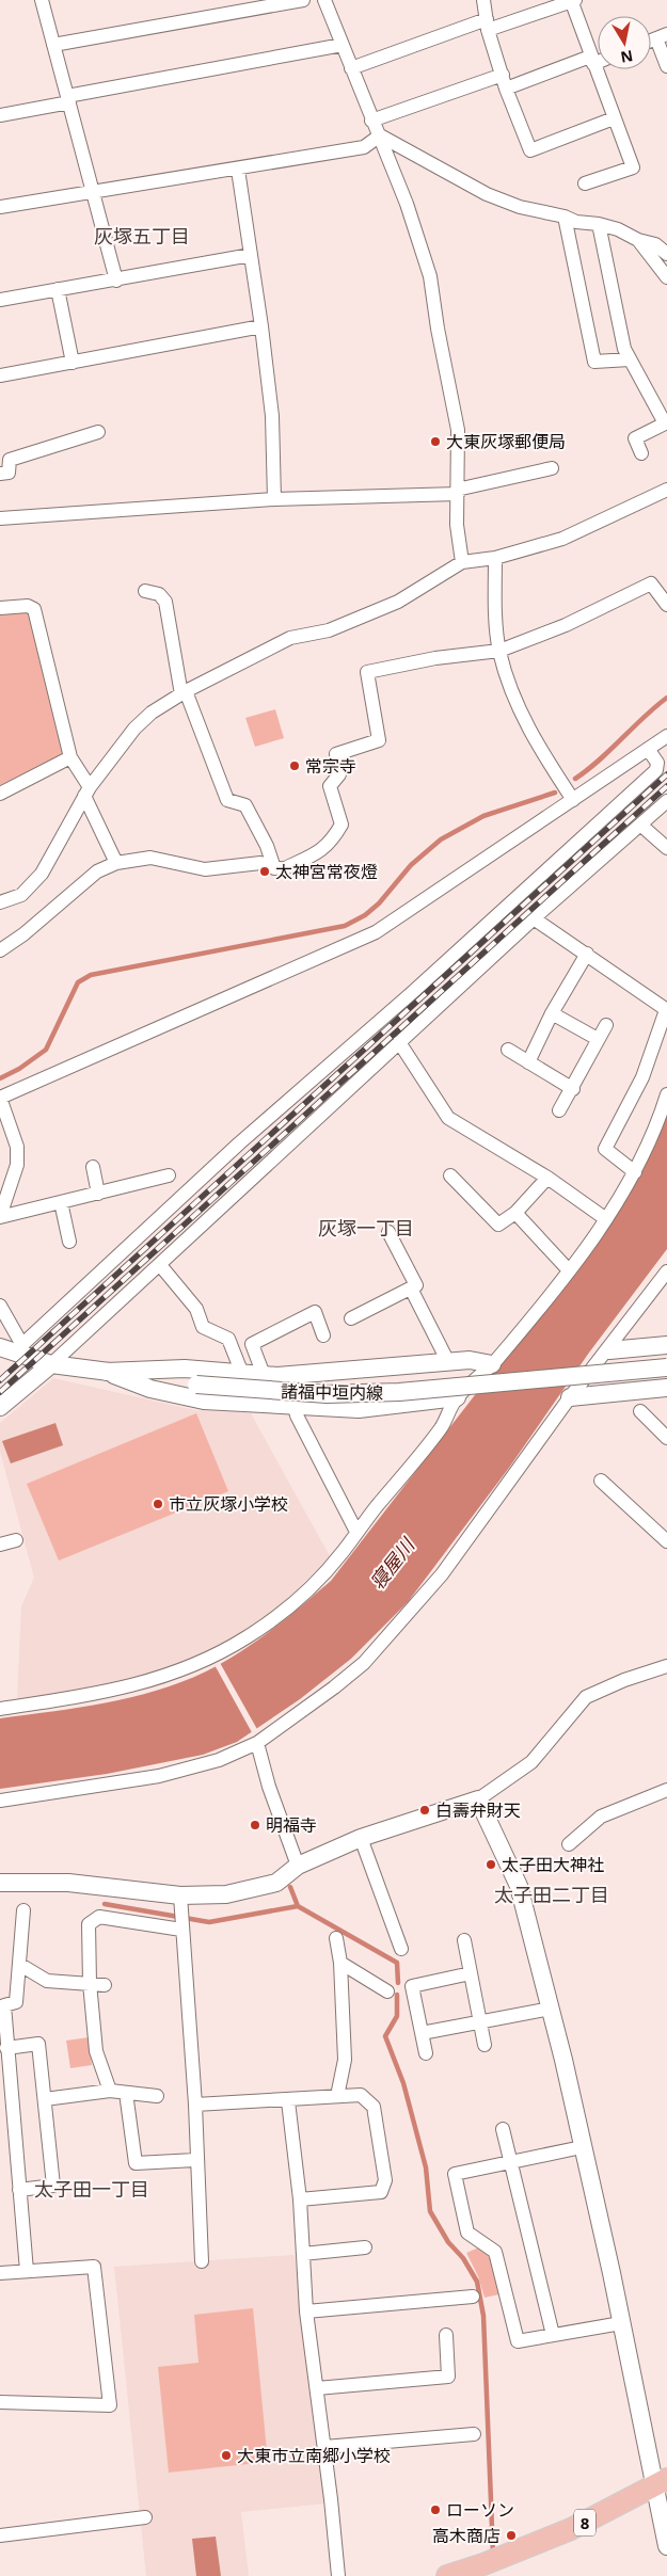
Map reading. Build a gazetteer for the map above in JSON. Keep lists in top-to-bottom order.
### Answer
{
  "streets": {
    "main road": ["8"],
    "street": ["諸福中垣内線"]
  },
  "districts": [
    "灰塚五丁目",
    "灰塚一丁目",
    "太子田二丁目",
    "太子田一丁目"
  ],
  "water": ["寝屋川"],
  "places": [
    "大東灰塚郵便局",
    "常宗寺",
    "太神宮常夜燈",
    "市立灰塚小学校",
    "白壽弁財天",
    "明福寺",
    "太子田大神社",
    "大東市立南郷小学校",
    "ローソン",
    "高木商店"
  ],
  "north": "bottom"
}
